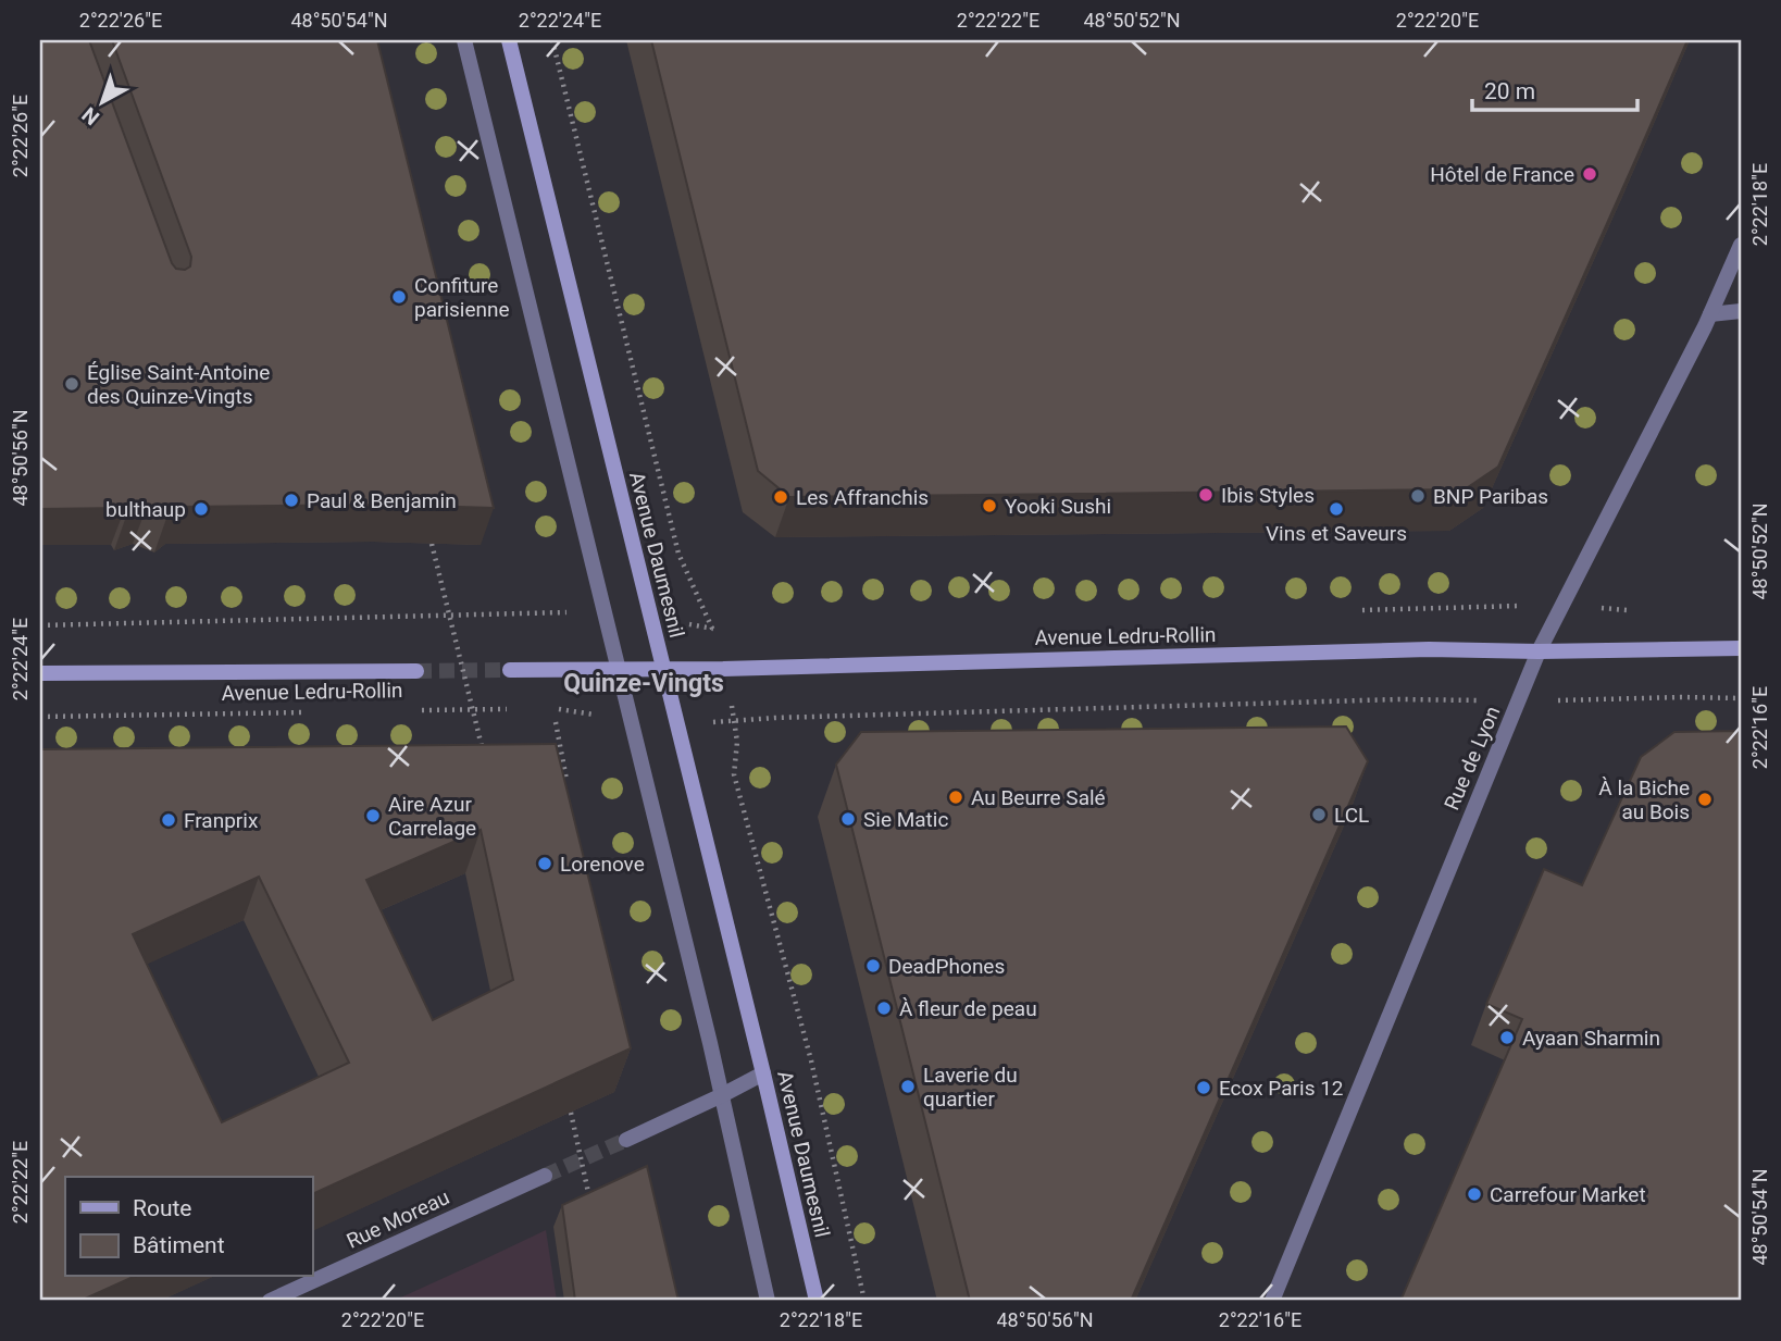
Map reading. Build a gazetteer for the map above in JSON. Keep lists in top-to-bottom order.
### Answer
{
  "streets": {
    "main road": ["Avenue Daumesnil", "Avenue Ledru-Rollin"],
    "street": ["Rue de Lyon", "Rue Moreau"]
  },
  "crossings": [
    ["Avenue Daumesnil", "Avenue Ledru-Rollin"],
    ["Avenue Ledru-Rollin", "Rue de Lyon"]
  ],
  "districts": ["Quinze-Vingts"],
  "places": [
    "Hôtel de France",
    "Confiture parisienne",
    "Église Saint-Antoine des Quinze-Vingts",
    "Ibis Styles",
    "BNP Paribas",
    "Les Affranchis",
    "Paul & Benjamin",
    "Yooki Sushi",
    "bulthaup",
    "Vins et Saveurs",
    "Au Beurre Salé",
    "À la Biche au Bois",
    "LCL",
    "Aire Azur Carrelage",
    "Sie Matic",
    "Franprix",
    "Lorenove",
    "DeadPhones",
    "À fleur de peau",
    "Ayaan Sharmin",
    "Laverie du quartier",
    "Ecox Paris 12",
    "Carrefour Market"
  ],
  "legend": ["Route", "Bâtiment"],
  "scale_bar": "20 m",
  "north": "bottom left",
  "coordinates": [
    "2°22'26\"E",
    "48°50'54\"N",
    "2°22'24\"E",
    "2°22'22\"E",
    "48°50'52\"N",
    "2°22'20\"E",
    "2°22'18\"E",
    "48°50'56\"N",
    "2°22'16\"E"
  ]
}
